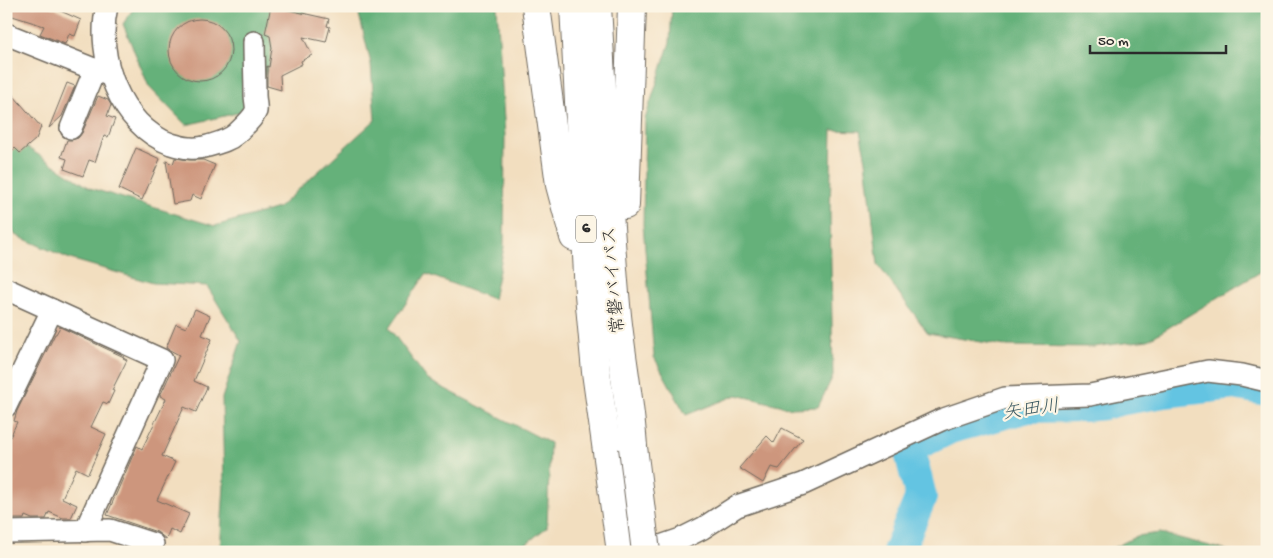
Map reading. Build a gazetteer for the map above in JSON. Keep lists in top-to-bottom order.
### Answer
{
  "streets": {
    "highway": ["6", "常磐バイパス"]
  },
  "water": ["矢田川"],
  "scale_bar": "50 m"
}
